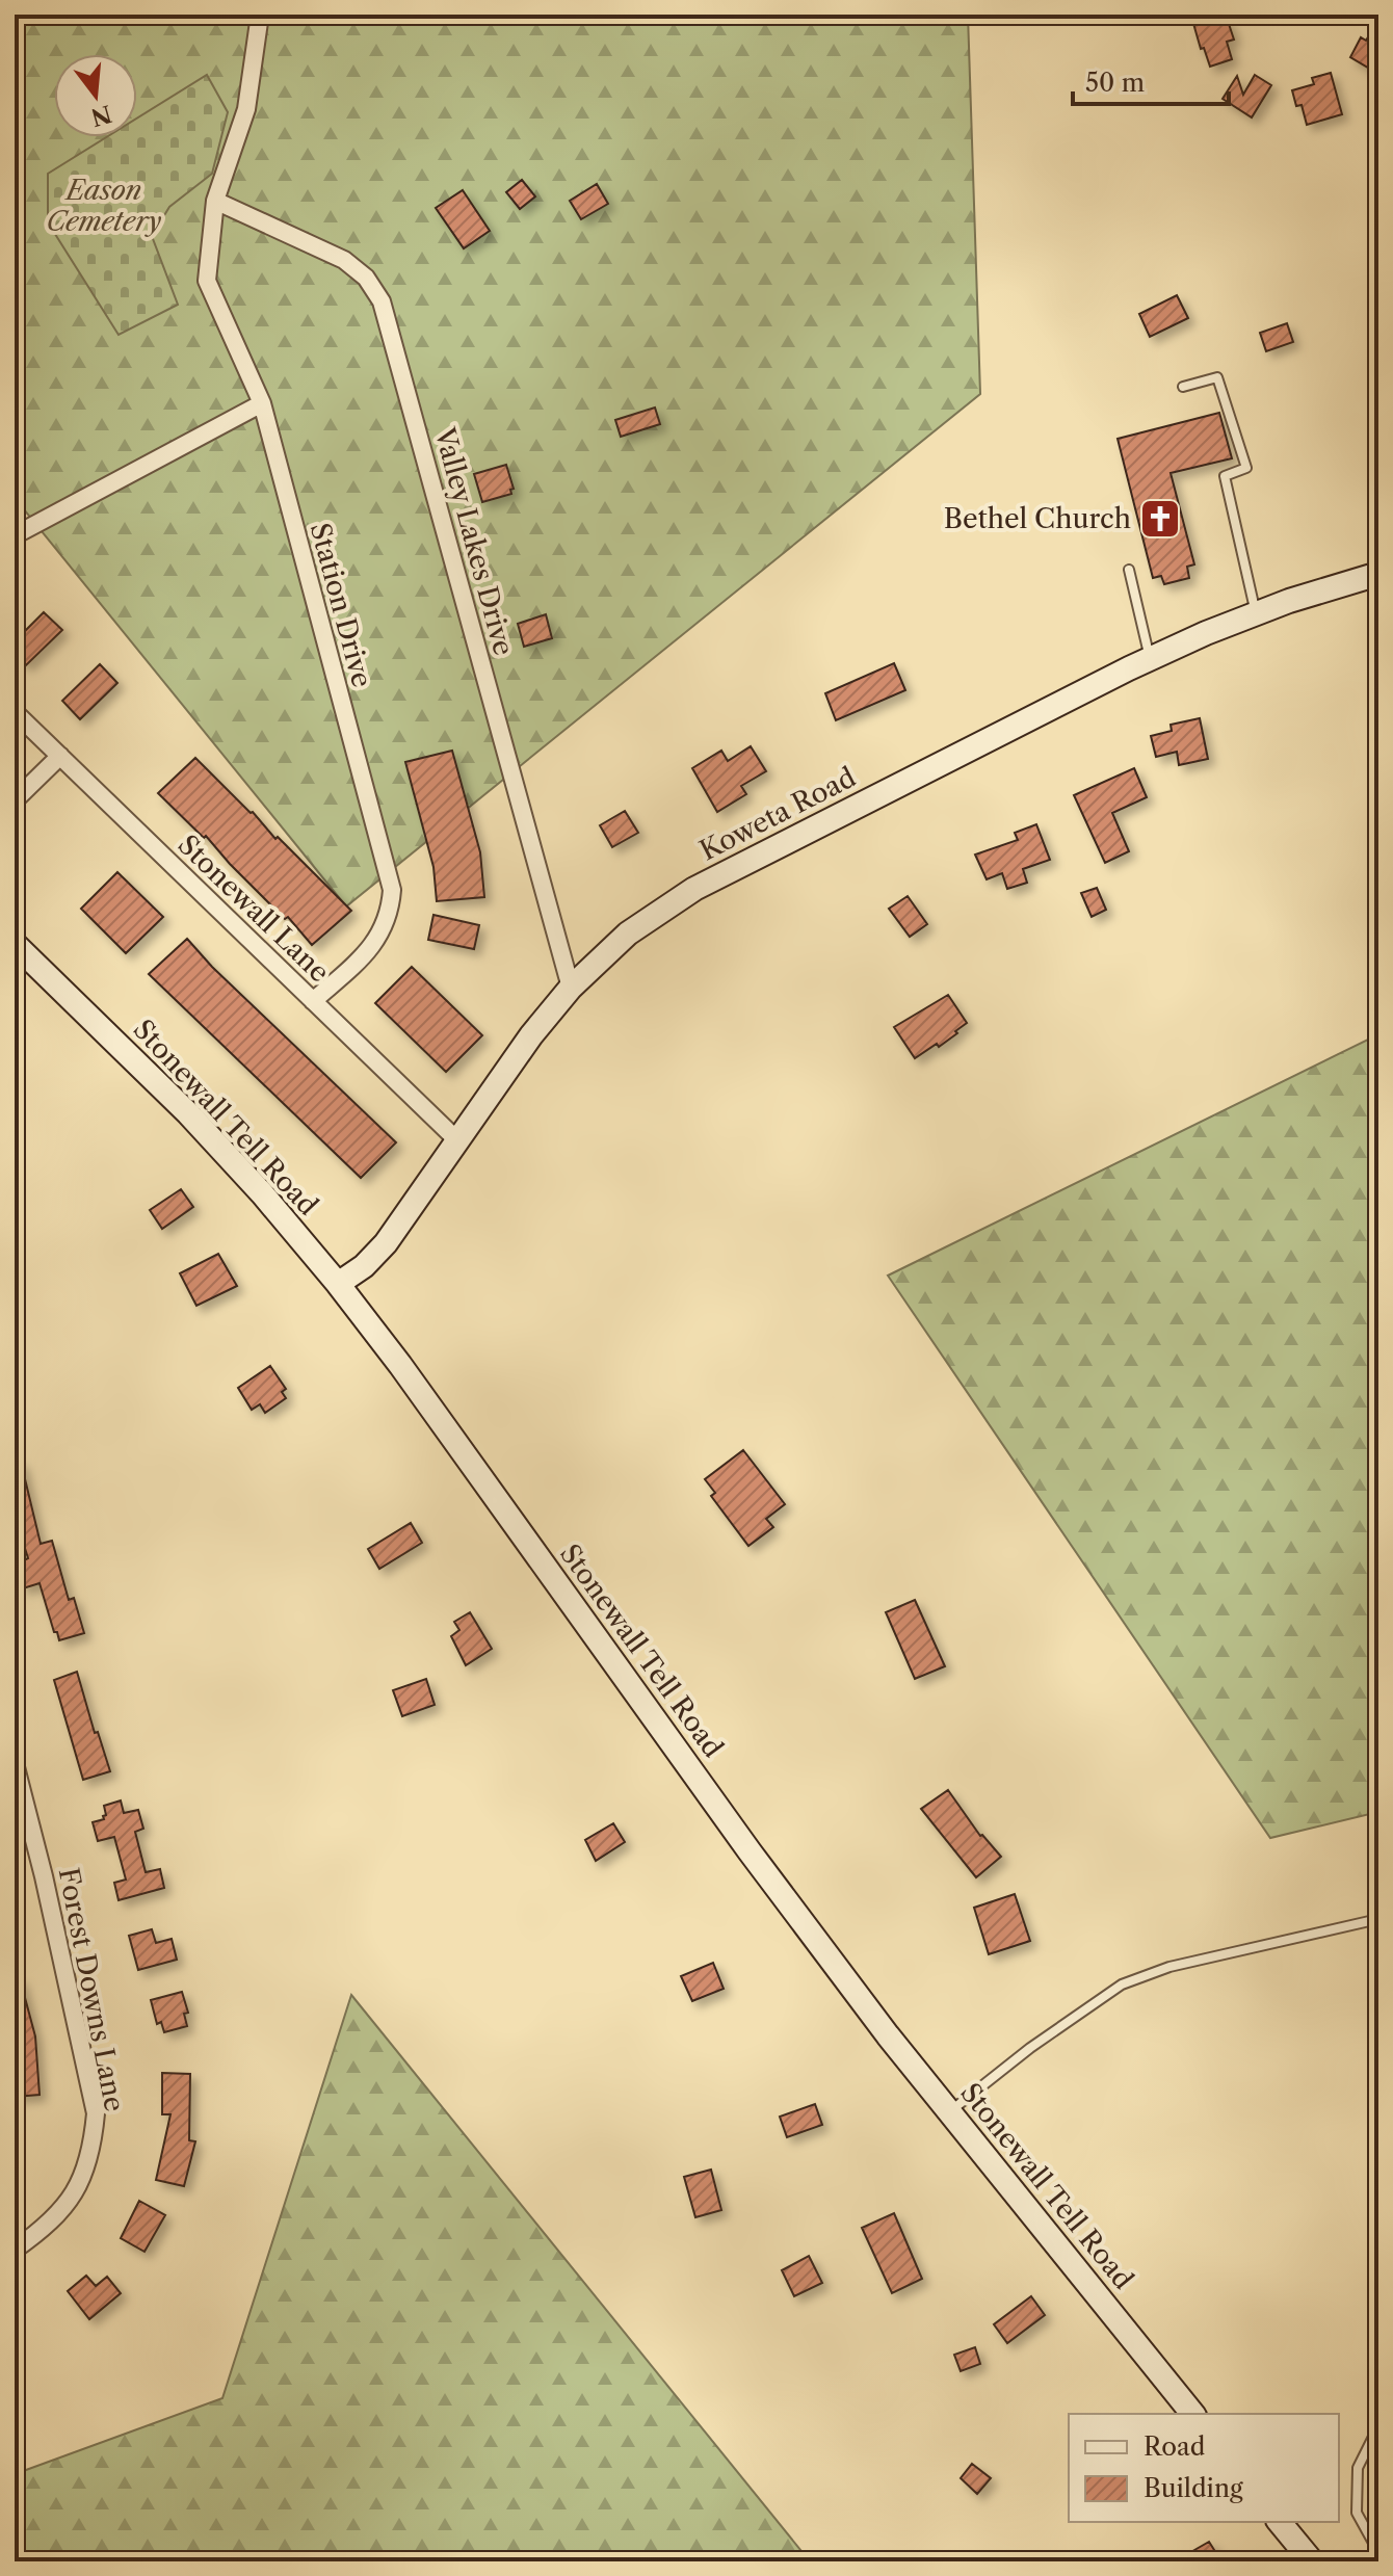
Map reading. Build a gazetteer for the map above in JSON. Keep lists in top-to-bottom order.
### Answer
{
  "streets": {
    "street": [
      "Valley Lakes Drive",
      "Station Drive",
      "Koweta Road",
      "Stonewall Lane",
      "Stonewall Tell Road",
      "Forest Downs Lane"
    ]
  },
  "crossings": [
    ["Valley Lakes Drive", "Station Drive"],
    ["Valley Lakes Drive", "Koweta Road"],
    ["Station Drive", "Stonewall Lane"],
    ["Koweta Road", "Stonewall Lane"],
    ["Koweta Road", "Stonewall Tell Road"]
  ],
  "parks": ["Eason Cemetery"],
  "places": {
    "church": ["Bethel Church"]
  },
  "legend": ["Road", "Building"],
  "scale_bar": "50 m",
  "north": "bottom"
}
